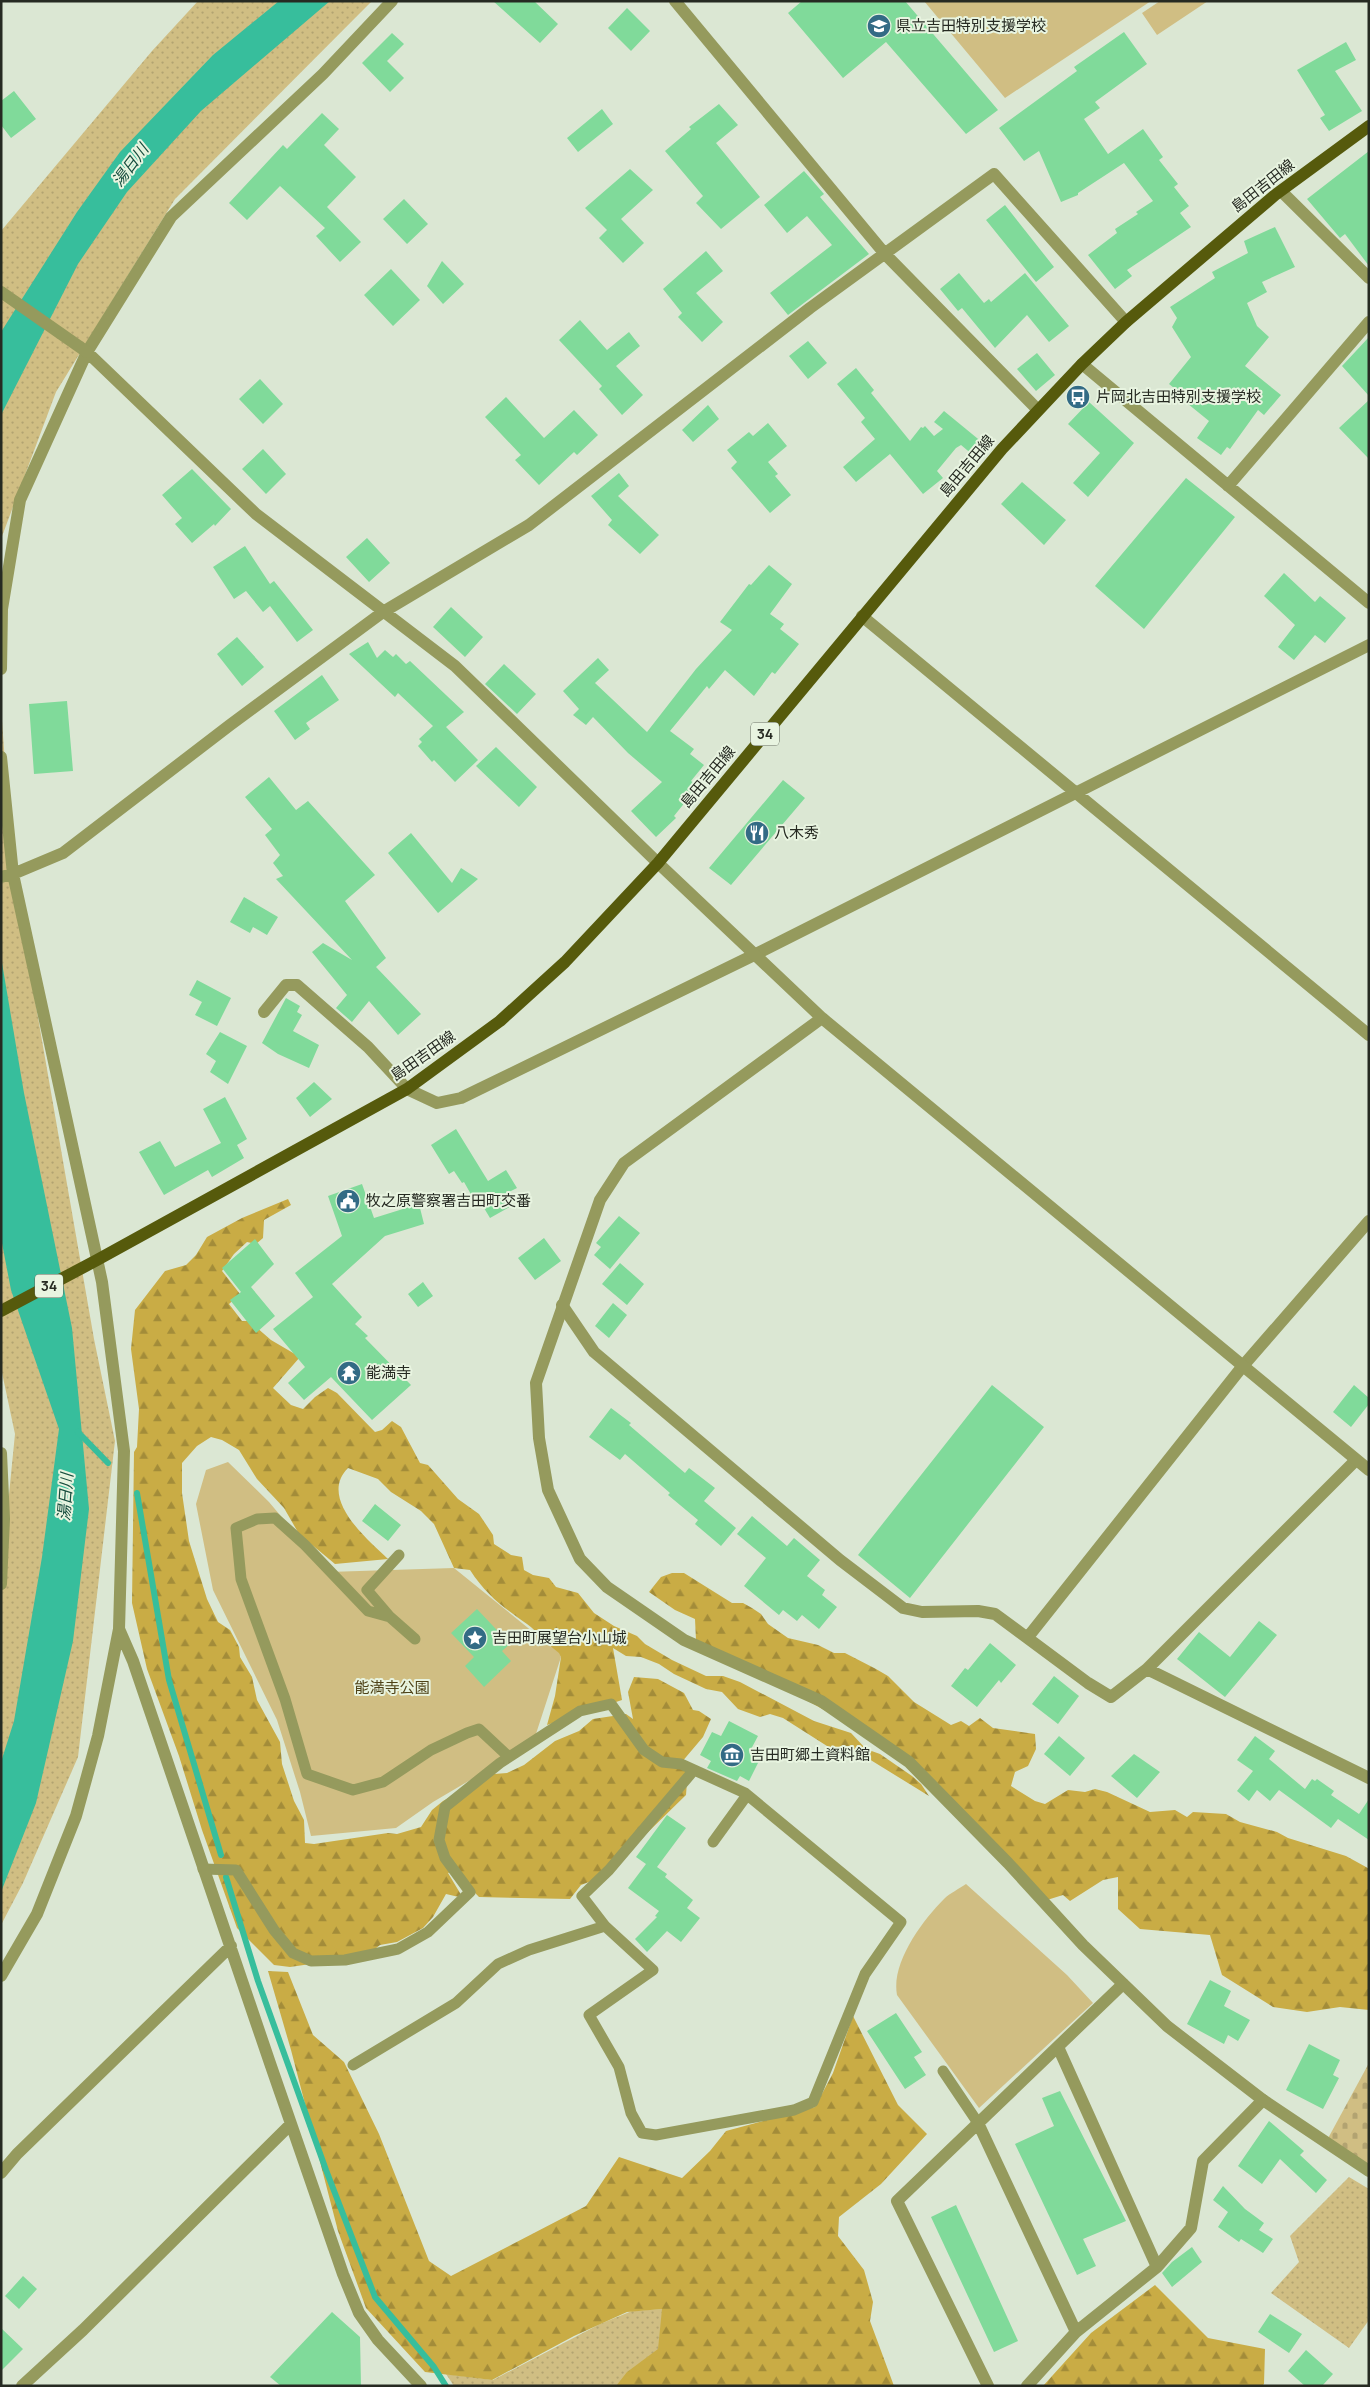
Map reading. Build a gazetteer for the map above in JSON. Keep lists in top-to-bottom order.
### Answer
{
  "streets": {
    "main road": ["島田吉田線", "34"]
  },
  "water": ["湯日川"],
  "parks": ["能満寺公園"],
  "places": {
    "school or university": ["県立吉田特別支援学校"],
    "bus stop": ["片岡北吉田特別支援学校"],
    "restaurant": ["八木秀"],
    "public building": ["牧之原警察署吉田町交番"],
    "temple": ["能満寺"],
    "place": ["吉田町展望台小山城"],
    "museum": ["吉田町郷土資料館"]
  }
}
